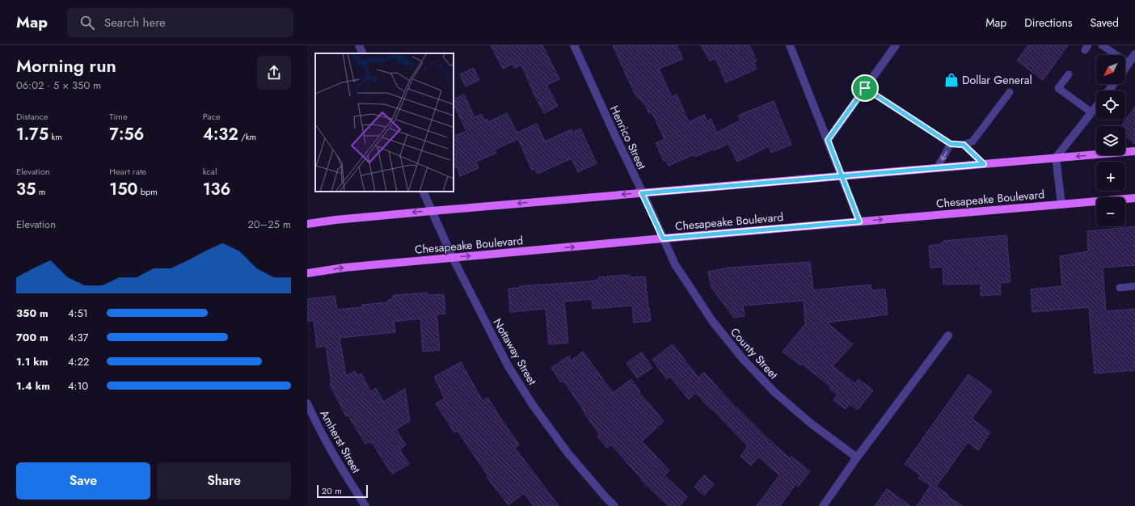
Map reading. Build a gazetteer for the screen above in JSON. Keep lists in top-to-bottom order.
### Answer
{
  "streets": {
    "main road": ["Chesapeake Boulevard"],
    "street": [
      "Henrico Street",
      "Nottaway Street",
      "County Street",
      "Amherst Street"
    ]
  },
  "crossings": [
    ["Henrico Street", "Chesapeake Boulevard"],
    ["Henrico Street", "County Street"],
    ["Chesapeake Boulevard", "Nottaway Street"],
    ["Chesapeake Boulevard", "County Street"]
  ],
  "places": {
    "shop": ["Dollar General"]
  },
  "scale_bar": "20 m",
  "north": "bottom left",
  "page": {
    "header": "Map",
    "search": "Search here",
    "nav": ["Map", "Directions", "Saved"],
    "heading": ["Morning run", "06:02 · 5 × 350 m"],
    "map_buttons": ["+", "−"],
    "stats": [
      ["Distance", "1.75 km"],
      ["Time", "7:56"],
      ["Pace", "4:32 /km"],
      ["Elevation", "35 m"],
      ["Heart rate", "150 bpm"],
      ["kcal", "136"]
    ],
    "chart": ["Elevation", "20–25 m"],
    "list": [
      {
        "name": "350 m",
        "note": "4:51"
      },
      {
        "name": "700 m",
        "note": "4:37"
      },
      {
        "name": "1.1 km",
        "note": "4:22"
      },
      {
        "name": "1.4 km",
        "note": "4:10"
      }
    ],
    "buttons": ["Save", "Share"],
    "scale": "20 m"
  }
}
